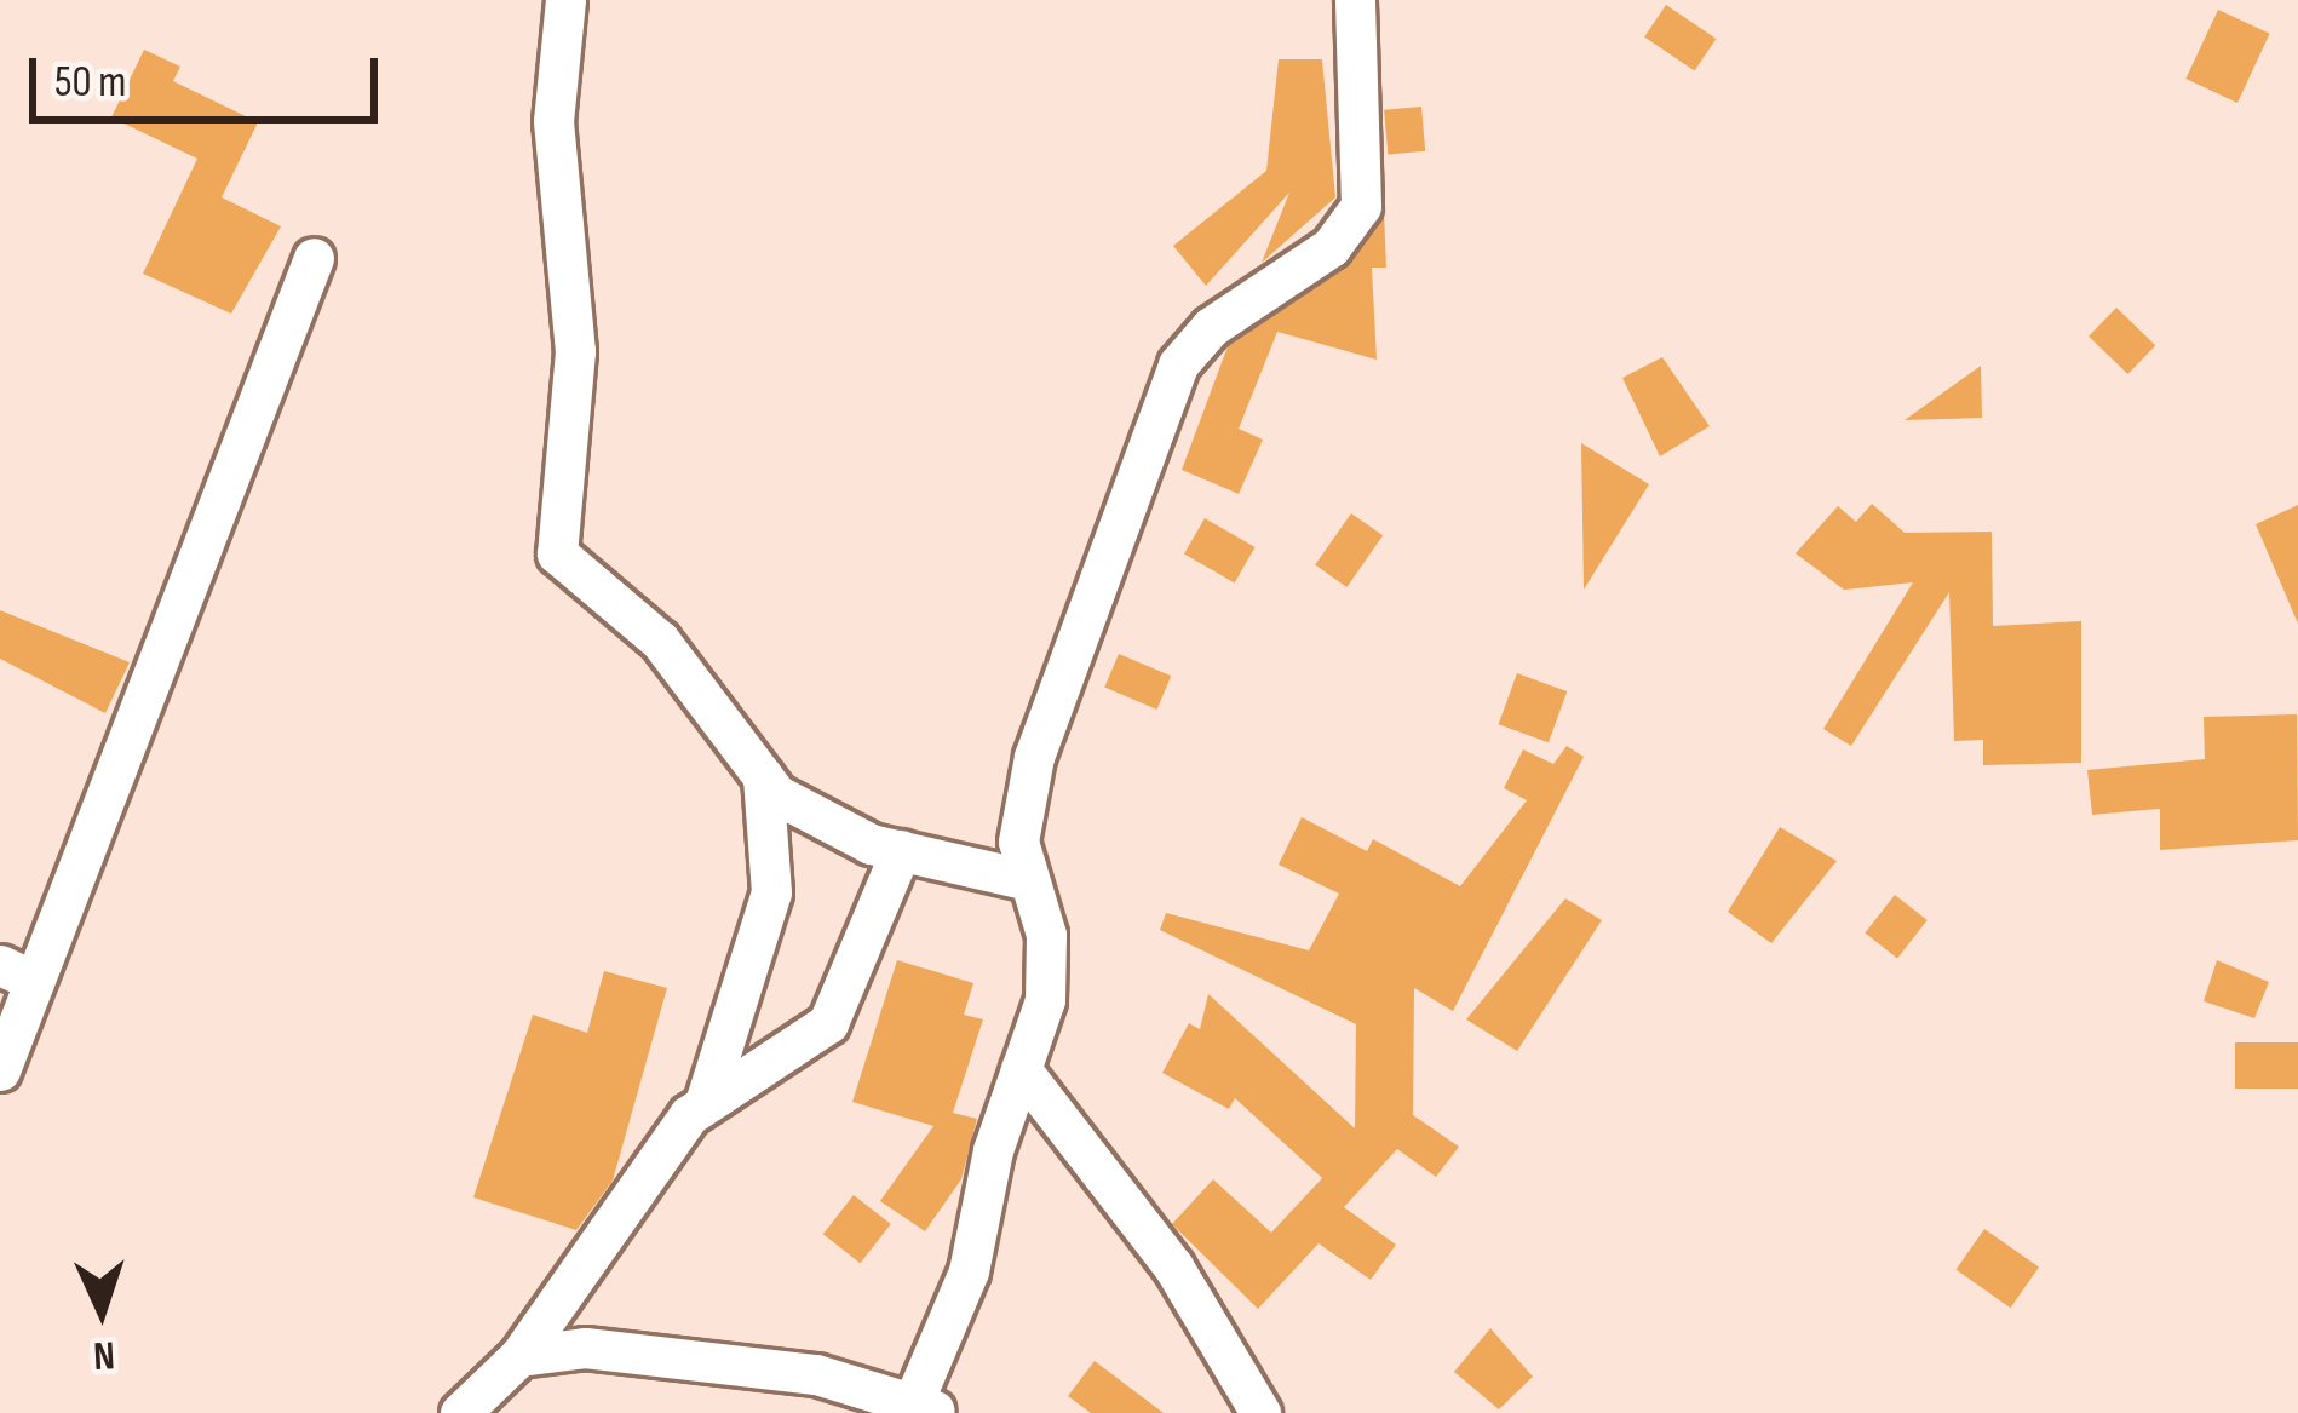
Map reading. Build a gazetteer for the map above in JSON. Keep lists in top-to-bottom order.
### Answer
{
  "scale_bar": "50 m",
  "north": "bottom"
}
